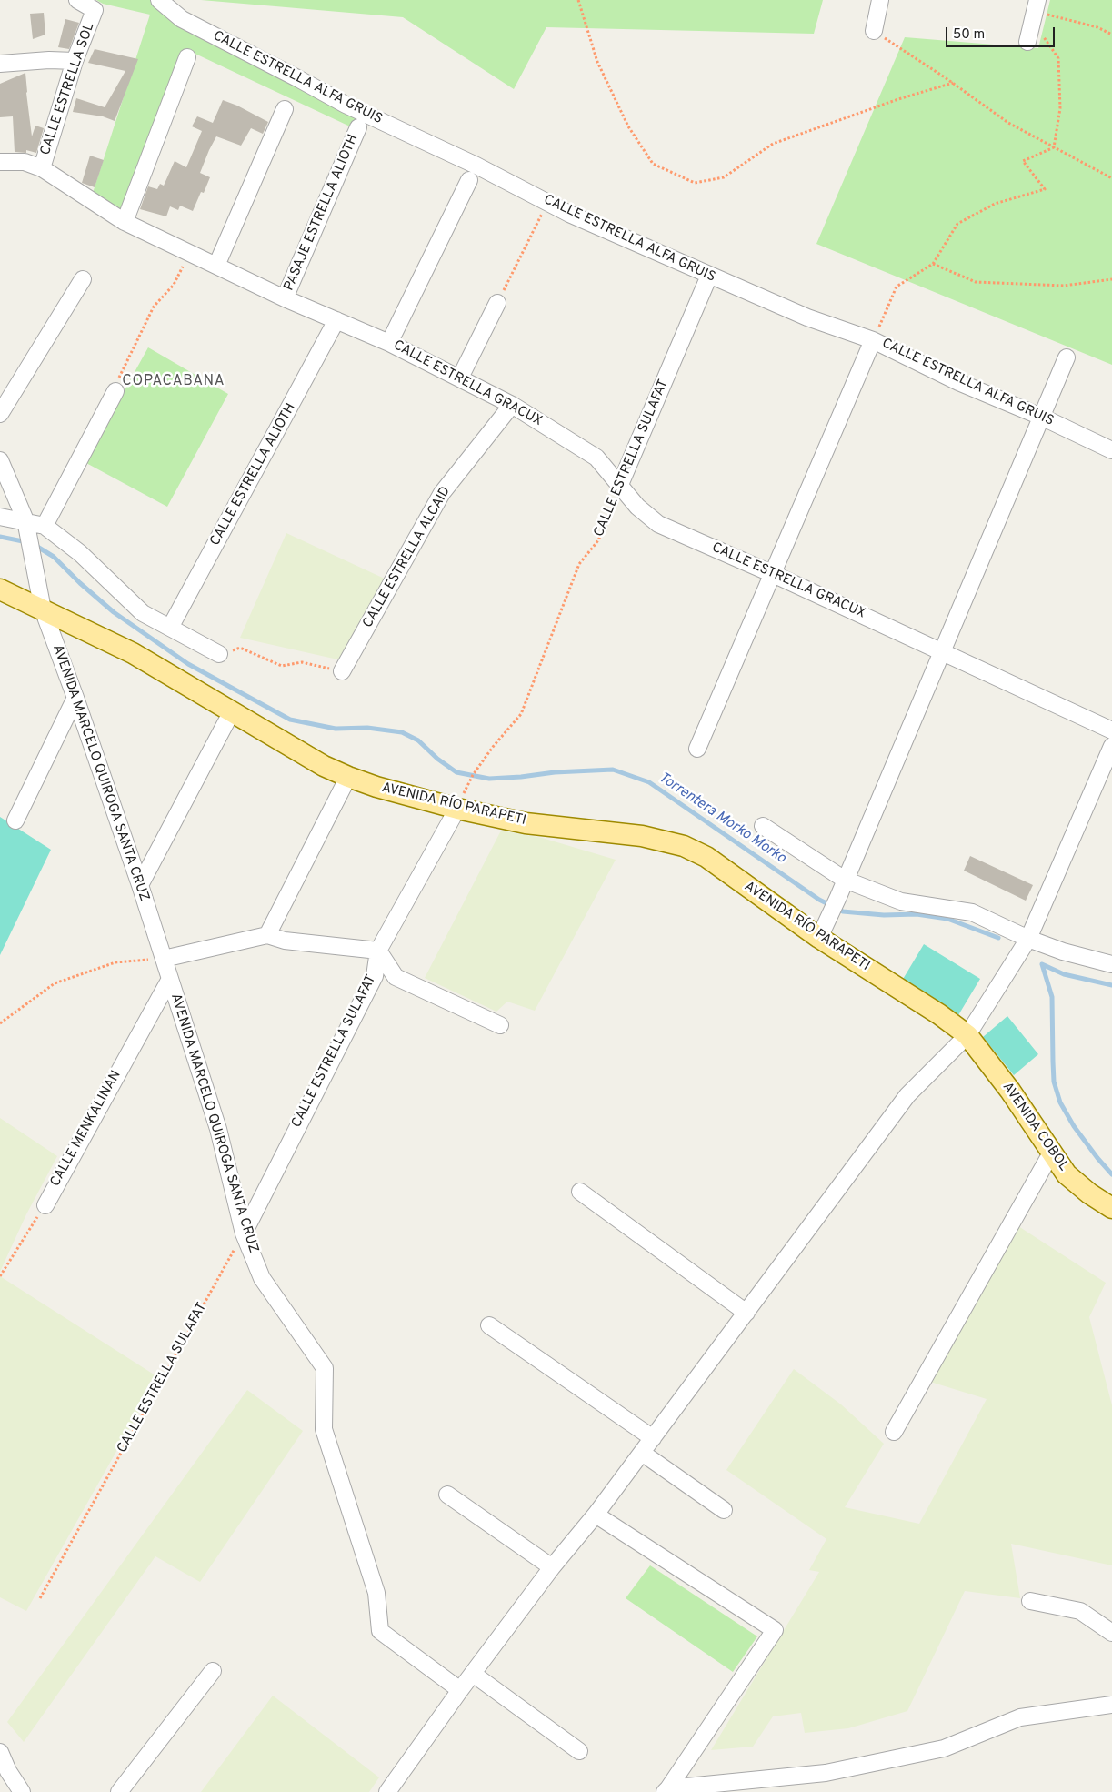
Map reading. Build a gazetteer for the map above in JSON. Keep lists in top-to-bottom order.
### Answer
{
  "streets": {
    "main road": ["AVENIDA RÍO PARAPETI", "AVENIDA COBOL"],
    "street": [
      "CALLE ESTRELLA ALFA GRUIS",
      "CALLE ESTRELLA SOL",
      "PASAJE ESTRELLA ALIOTH",
      "CALLE ESTRELLA GRACUX",
      "CALLE ESTRELLA SULAFAT",
      "CALLE ESTRELLA ALIOTH",
      "CALLE ESTRELLA ALCAID",
      "AVENIDA MARCELO QUIROGA SANTA CRUZ",
      "CALLE MENKALINAN"
    ]
  },
  "crossings": [
    ["CALLE ESTRELLA ALFA GRUIS", "CALLE ESTRELLA SULAFAT"],
    ["CALLE ESTRELLA SOL", "CALLE ESTRELLA GRACUX"],
    ["PASAJE ESTRELLA ALIOTH", "CALLE ESTRELLA GRACUX"],
    ["CALLE ESTRELLA GRACUX", "CALLE ESTRELLA SULAFAT"],
    ["CALLE ESTRELLA GRACUX", "CALLE ESTRELLA ALIOTH"],
    ["CALLE ESTRELLA GRACUX", "CALLE ESTRELLA ALCAID"],
    ["CALLE ESTRELLA SULAFAT", "AVENIDA MARCELO QUIROGA SANTA CRUZ"],
    ["CALLE ESTRELLA SULAFAT", "AVENIDA RÍO PARAPETI"],
    ["AVENIDA MARCELO QUIROGA SANTA CRUZ", "AVENIDA RÍO PARAPETI"],
    ["AVENIDA MARCELO QUIROGA SANTA CRUZ", "CALLE MENKALINAN"],
    ["AVENIDA RÍO PARAPETI", "AVENIDA COBOL"]
  ],
  "districts": ["COPACABANA"],
  "water": ["Torrentera Morko Morko"],
  "scale_bar": "50 m"
}
